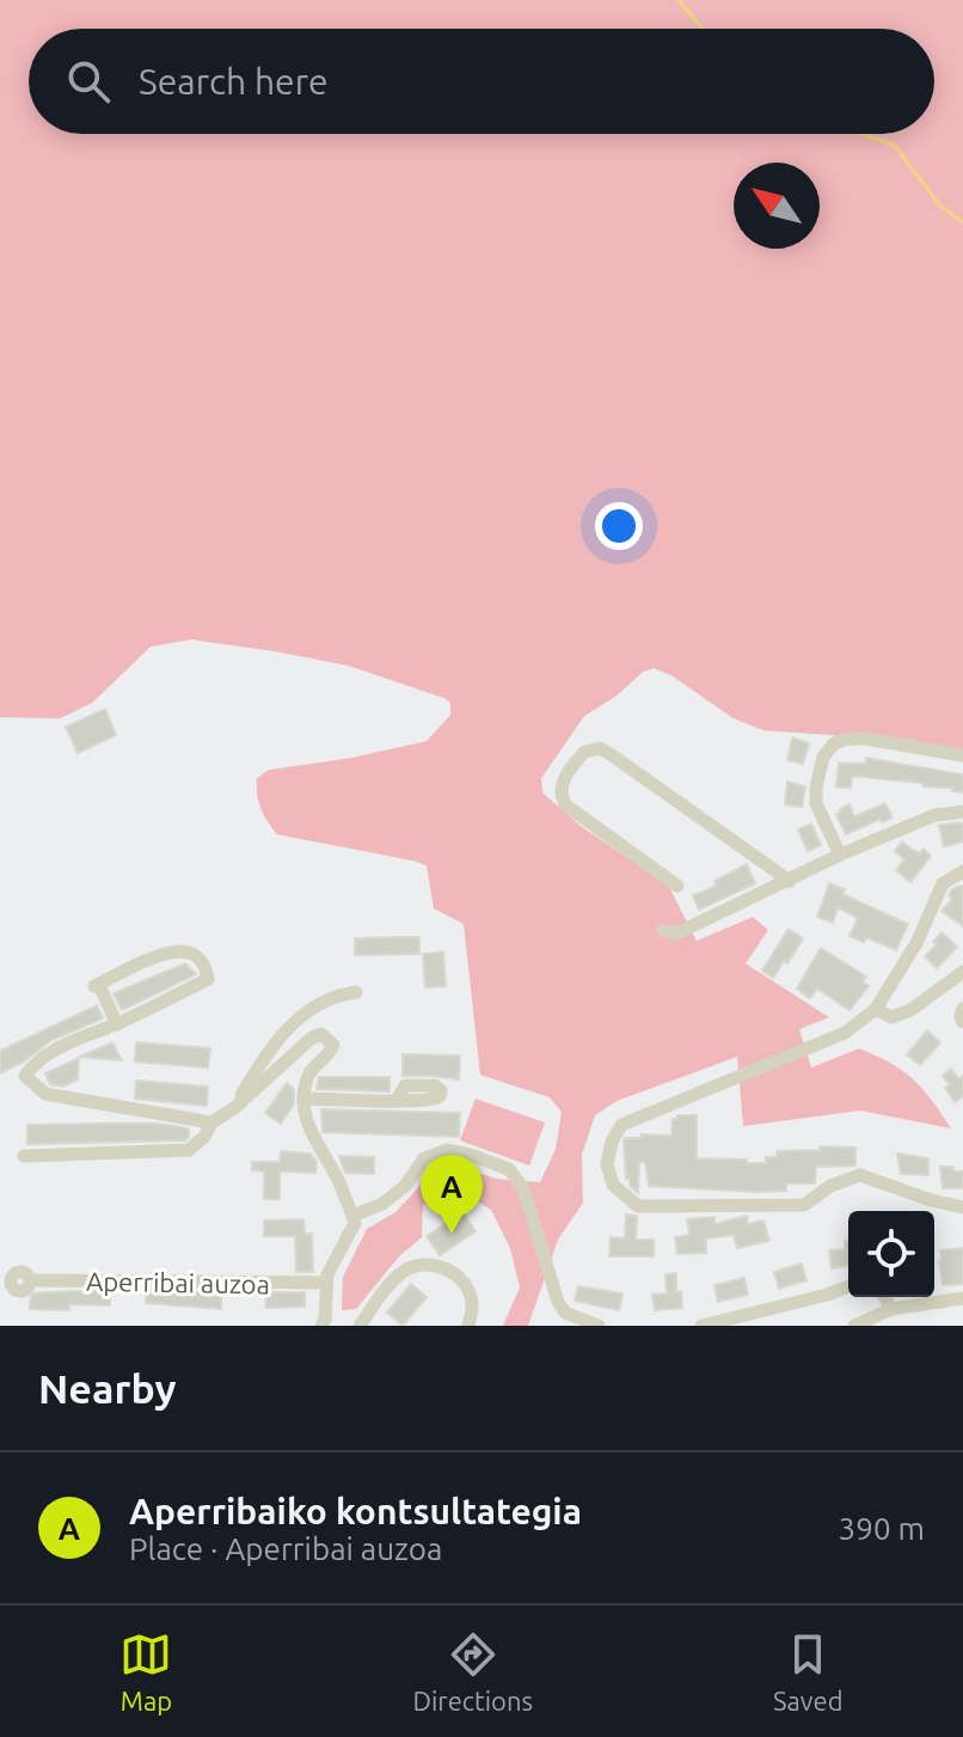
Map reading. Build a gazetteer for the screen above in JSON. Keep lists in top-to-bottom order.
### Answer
{
  "streets": {
    "street": ["Aperribai auzoa"]
  },
  "north": "top left",
  "page": {
    "search": "Search here",
    "pins": "A",
    "heading": "Nearby",
    "list": [
      {
        "mark": "A",
        "name": "Aperribaiko kontsultategia",
        "note": "Place · Aperribai auzoa",
        "value": "390 m"
      }
    ],
    "nav": ["Map", "Directions", "Saved"]
  }
}
